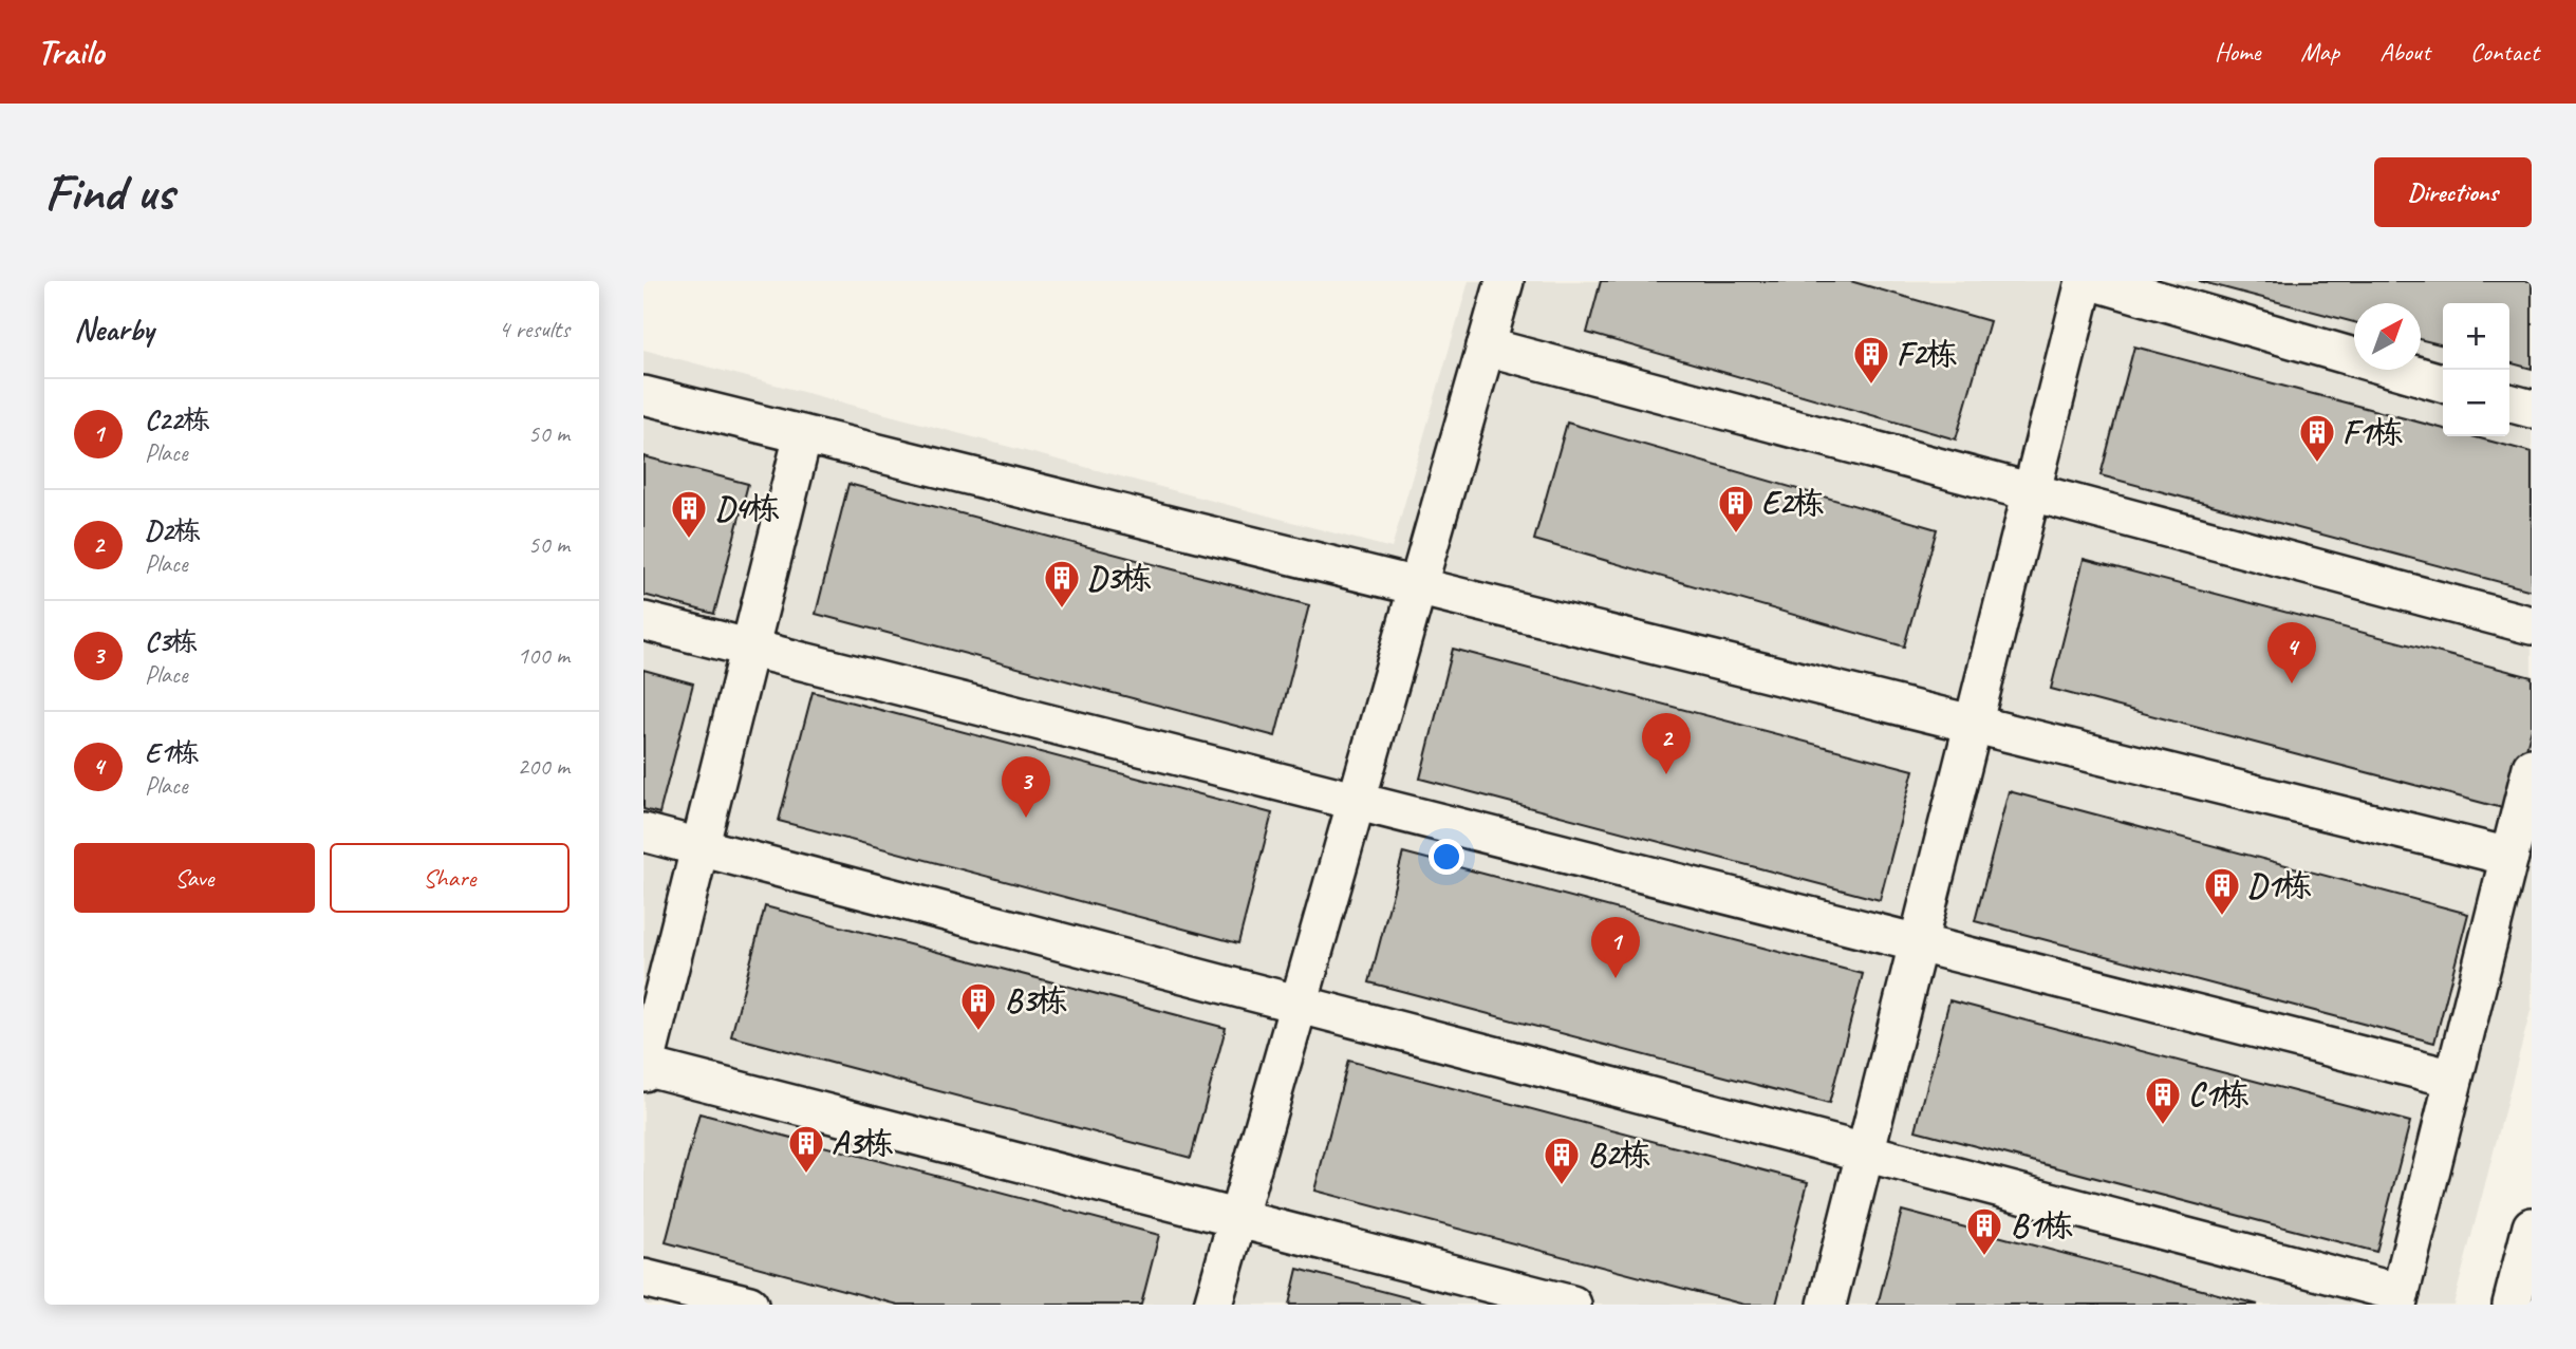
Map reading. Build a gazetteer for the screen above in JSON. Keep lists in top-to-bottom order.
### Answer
{
  "places": {
    "building": [
      "F2栋",
      "F1栋",
      "E2栋",
      "D4栋",
      "D3栋",
      "D1栋",
      "B3栋",
      "C1栋",
      "A3栋",
      "B2栋",
      "B1栋"
    ]
  },
  "north": "top right",
  "page": {
    "header": "Trailo",
    "nav": [
      "Home",
      "Map",
      "About",
      "Contact"
    ],
    "buttons": [
      "Directions",
      ["Save", "Share"]
    ],
    "title": "Find us",
    "heading": ["Nearby", "4 results"],
    "map_buttons": ["+", "−"],
    "list": [
      {
        "mark": "1",
        "name": "C22栋",
        "note": "Place",
        "value": "50 m"
      },
      {
        "mark": "2",
        "name": "D2栋",
        "note": "Place",
        "value": "50 m"
      },
      {
        "mark": "3",
        "name": "C3栋",
        "note": "Place",
        "value": "100 m"
      },
      {
        "mark": "4",
        "name": "E1栋",
        "note": "Place",
        "value": "200 m"
      }
    ],
    "pins": [
      "4",
      "2",
      "3",
      "1"
    ]
  }
}
